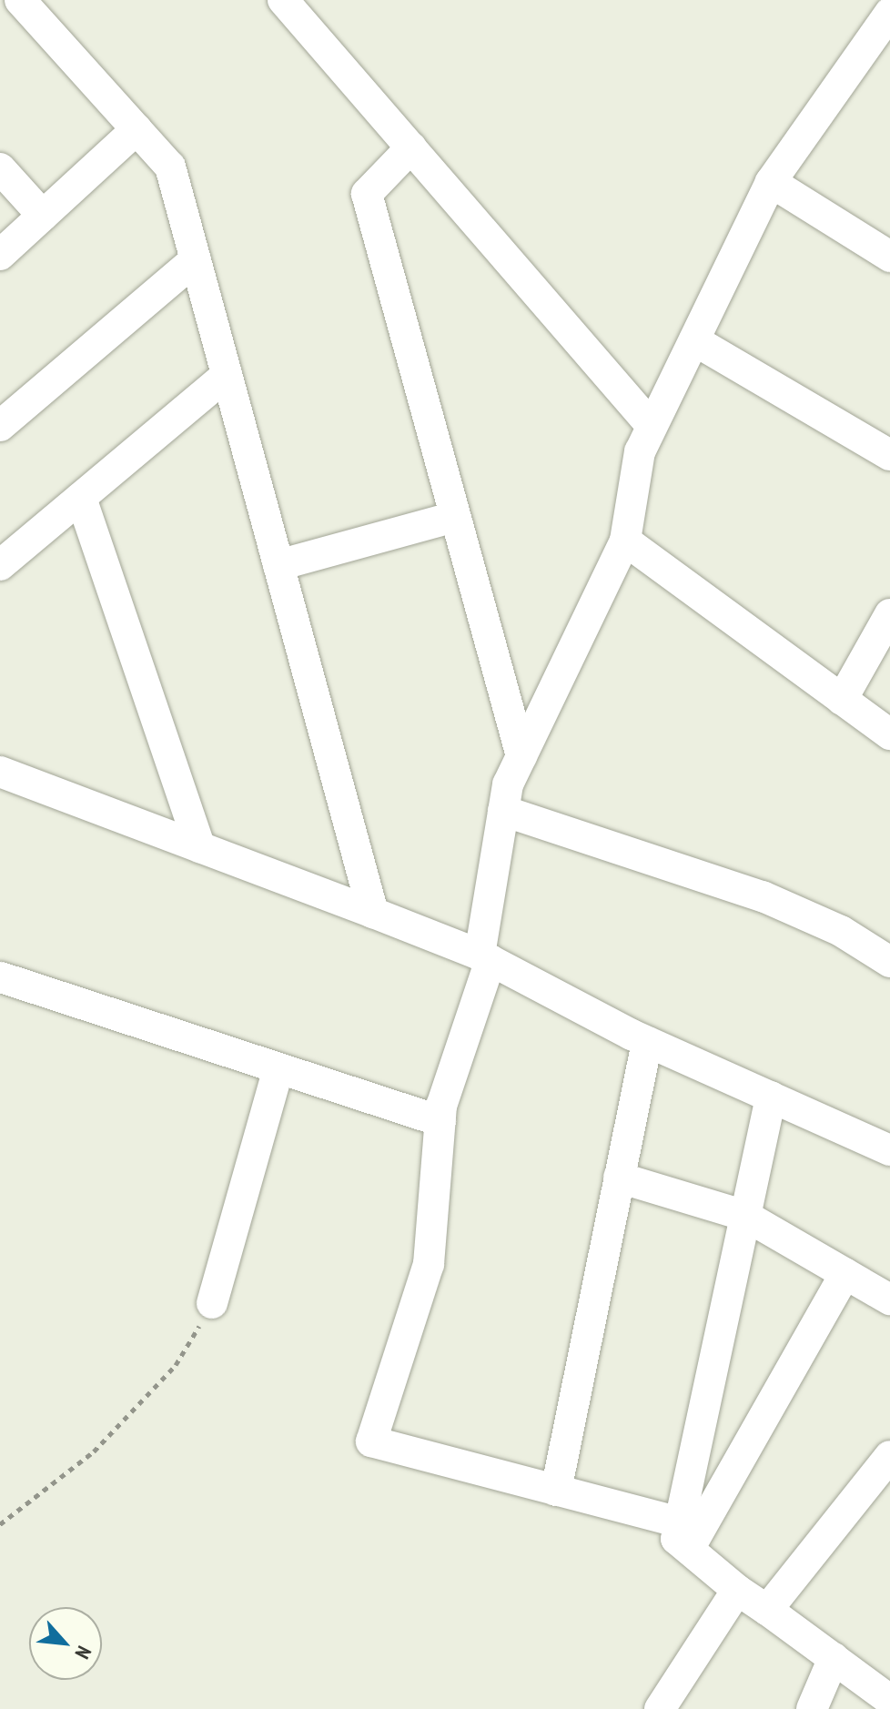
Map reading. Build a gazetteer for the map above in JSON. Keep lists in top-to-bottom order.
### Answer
{
  "north": "bottom right"
}
